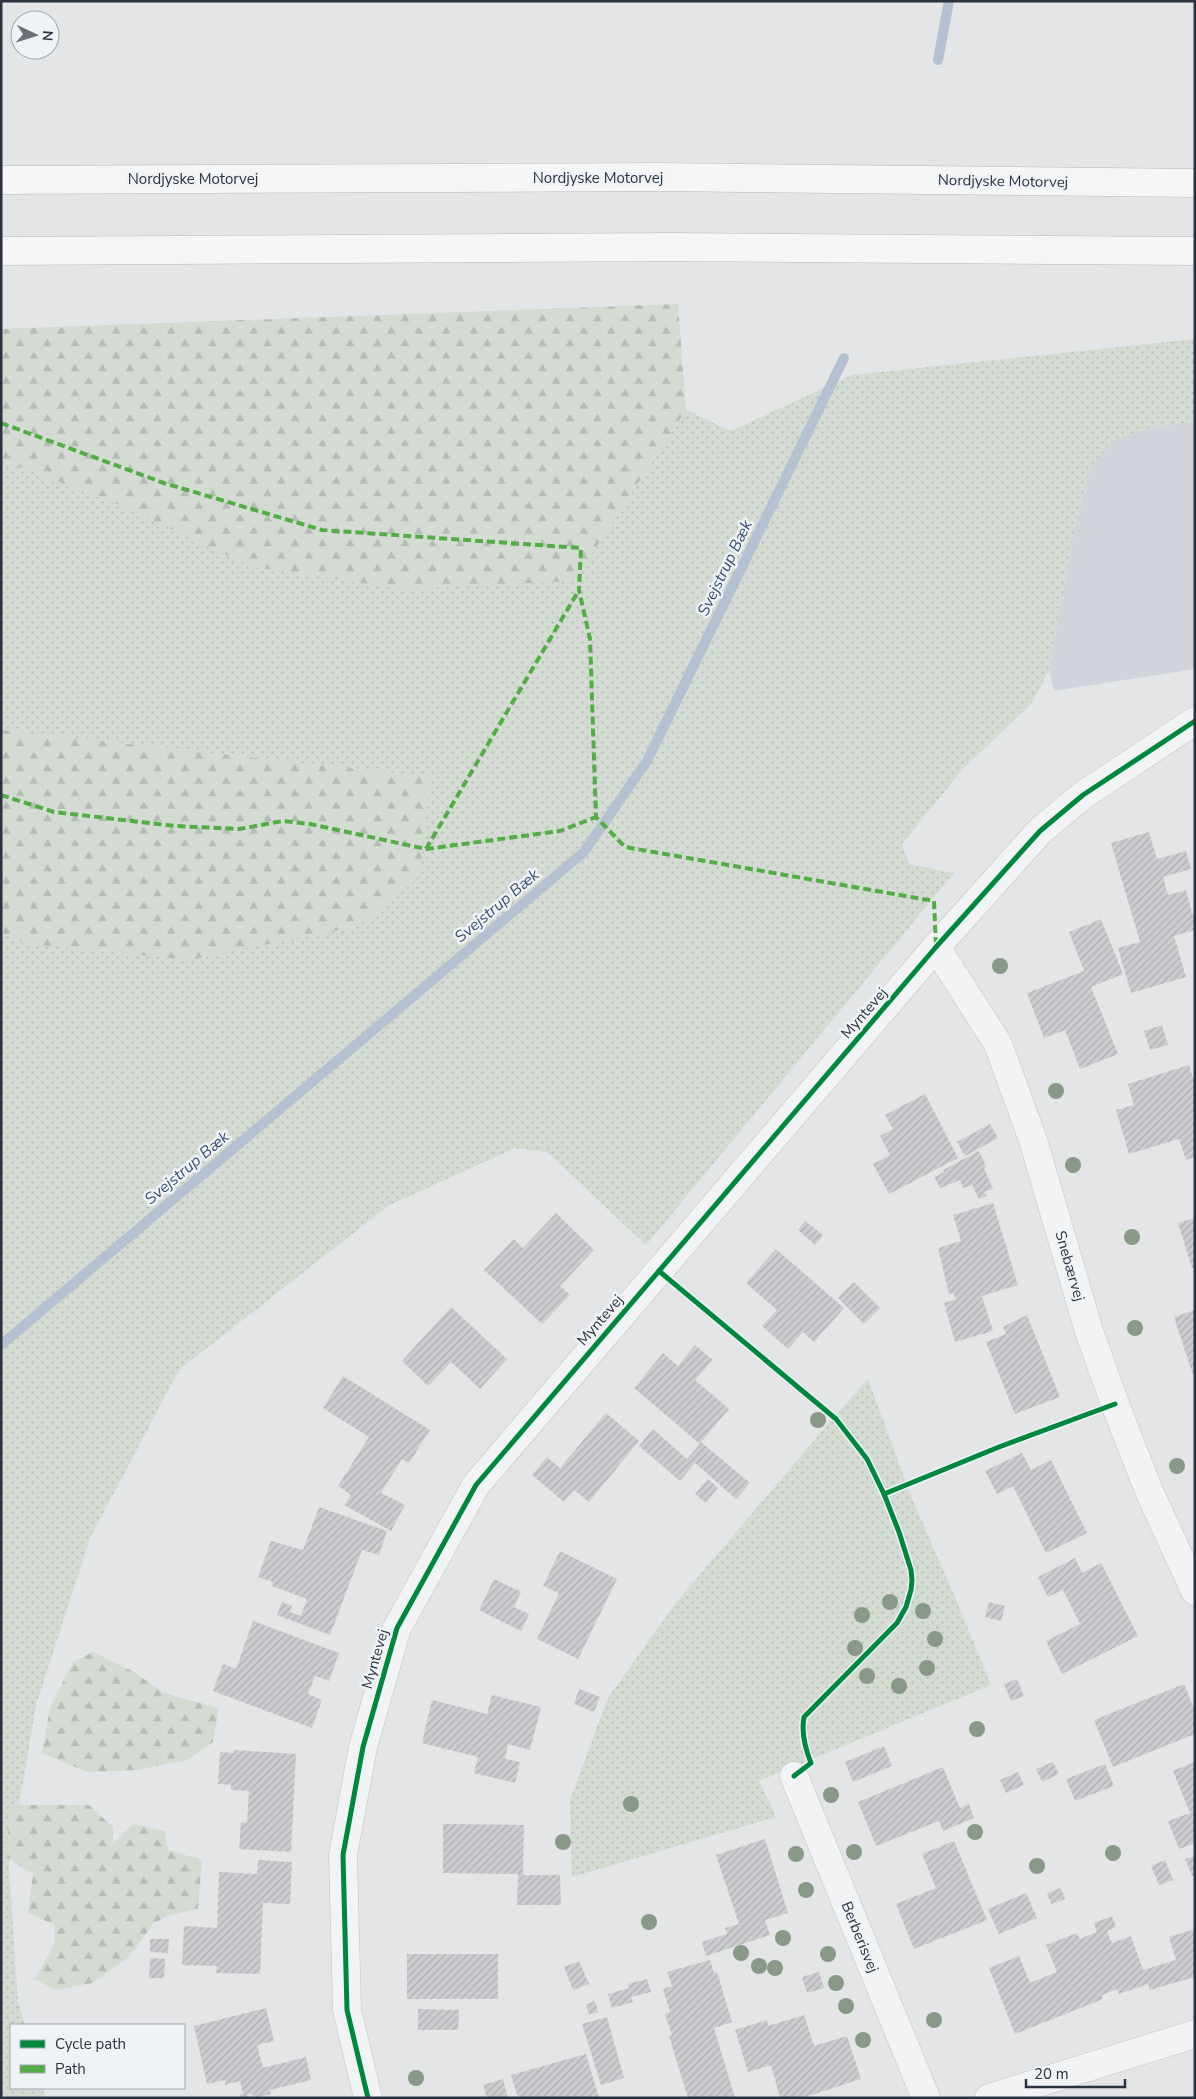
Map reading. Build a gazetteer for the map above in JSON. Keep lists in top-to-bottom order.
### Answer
{
  "streets": {
    "highway": ["Nordjyske Motorvej"],
    "street": ["Myntevej", "Snebærvej", "Berberisvej"]
  },
  "crossings": [
    ["Myntevej", "Snebærvej"]
  ],
  "water": ["Svejstrup Bæk"],
  "legend": ["Cycle path", "Path"],
  "scale_bar": "20 m",
  "north": "right"
}
